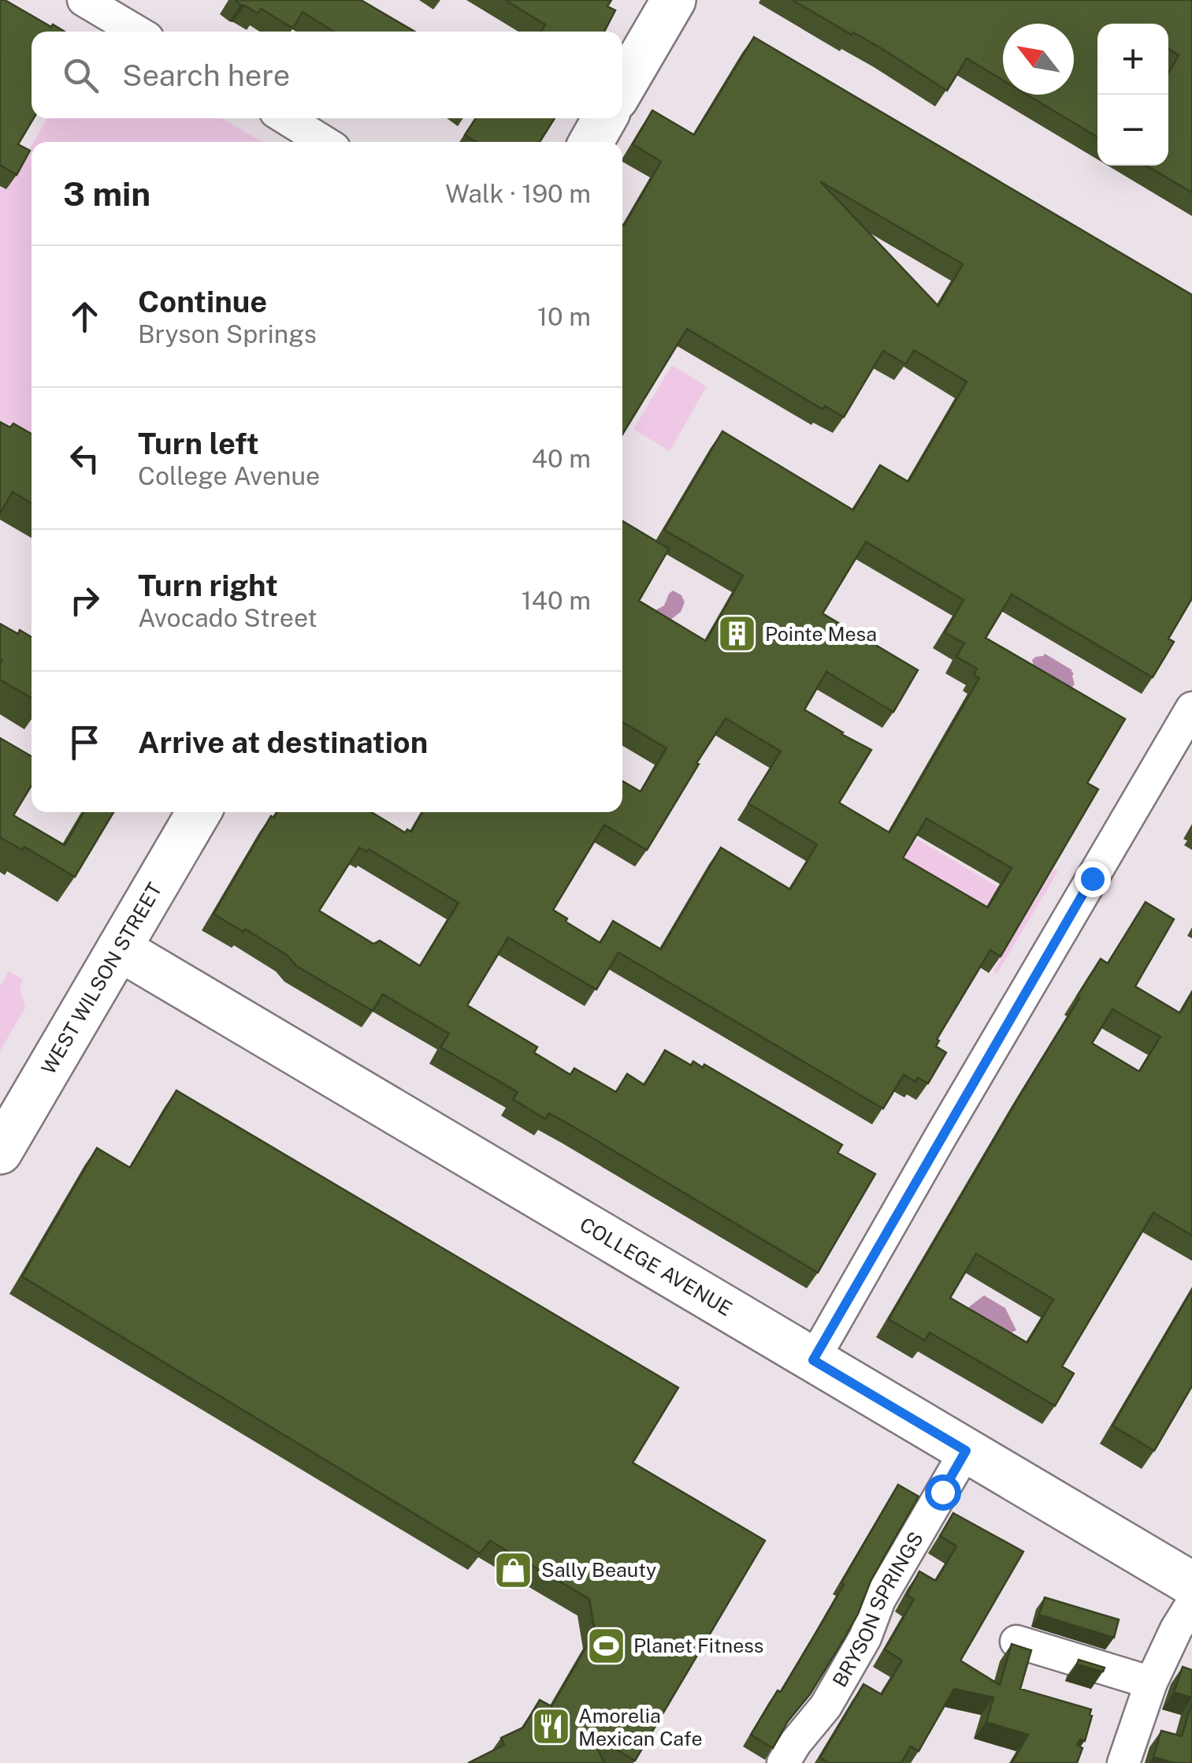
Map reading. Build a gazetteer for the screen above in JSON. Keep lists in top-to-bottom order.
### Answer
{
  "streets": {
    "street": ["WEST WILSON STREET", "COLLEGE AVENUE", "BRYSON SPRINGS"]
  },
  "crossings": [
    ["WEST WILSON STREET", "COLLEGE AVENUE"],
    ["COLLEGE AVENUE", "BRYSON SPRINGS"]
  ],
  "places": {
    "building": ["Pointe Mesa"],
    "shop": ["Sally Beauty"],
    "sports": ["Planet Fitness"],
    "restaurant": ["Amorelia Mexican Cafe"]
  },
  "north": "top left",
  "page": {
    "map_buttons": ["+", "−"],
    "search": "Search here",
    "heading": ["3 min", "Walk · 190 m"],
    "list": [
      ["Continue", "Bryson Springs", "10 m"],
      ["Turn left", "College Avenue", "40 m"],
      ["Turn right", "Avocado Street", "140 m"],
      "Arrive at destination"
    ]
  }
}
